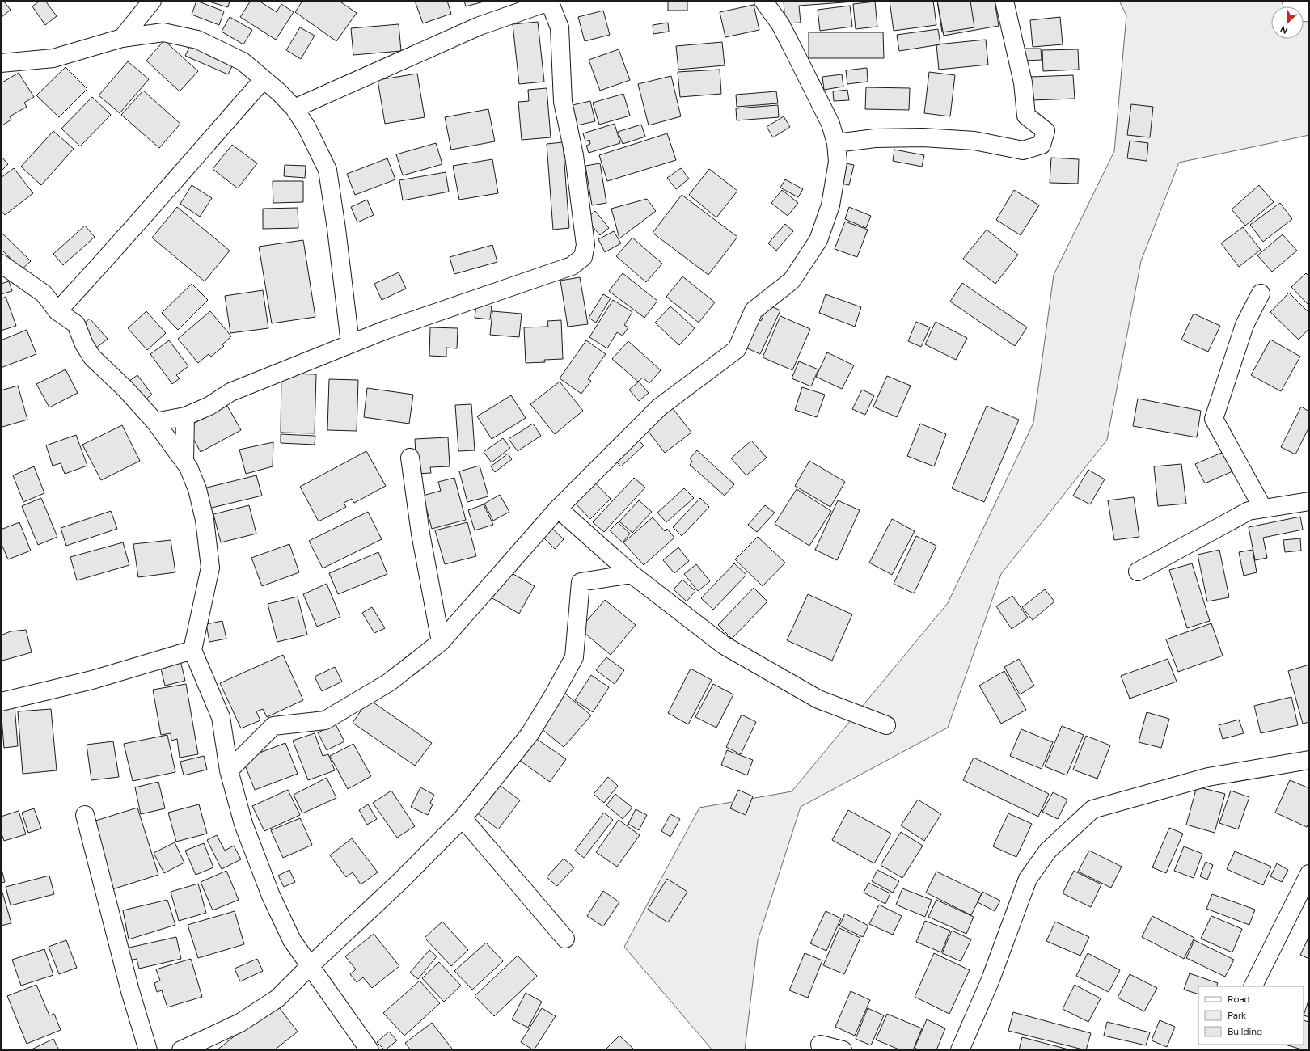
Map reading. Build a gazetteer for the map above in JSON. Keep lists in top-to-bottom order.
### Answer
{
  "legend": ["Road", "Park", "Building"],
  "north": "bottom left"
}
